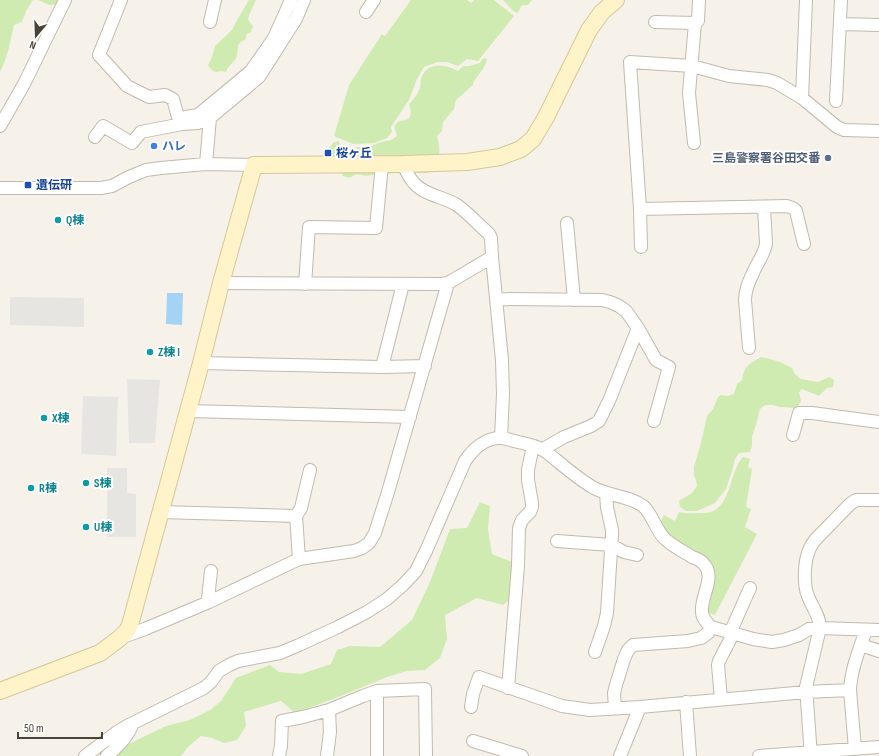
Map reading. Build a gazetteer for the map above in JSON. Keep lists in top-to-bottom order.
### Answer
{
  "places": {
    "other": [
      "ハレ",
      "三島警察署谷田交番",
      "Q棟",
      "Z棟 I",
      "X棟",
      "S棟",
      "R棟",
      "U棟"
    ],
    "transit": ["桜ヶ丘", "遺伝研"]
  },
  "scale_bar": "50 m",
  "north": "bottom"
}
